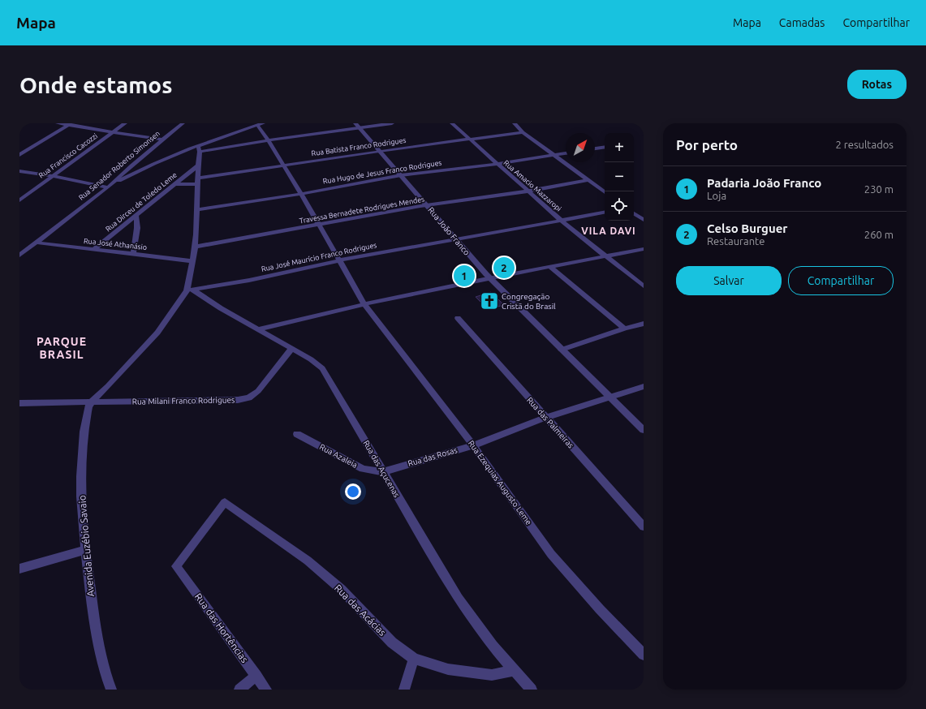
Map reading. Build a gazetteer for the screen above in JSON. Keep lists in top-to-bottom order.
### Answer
{
  "streets": {
    "street": [
      "Rua Batista Franco Rodrigues",
      "Rua Francisco Cacozzi",
      "Rua Senador Roberto Simonsen",
      "Rua Hugo de Jesus Franco Rodrigues",
      "Rua Amacio Mazzaropi",
      "Rua Dirceu de Toledo Leme",
      "Travessa Bernadete Rodrigues Mendes",
      "Rua João Franco",
      "Rua José Athanásio",
      "Rua José Maurício Franco Rodrigues",
      "Rua Milani Franco Rodrigues",
      "Rua das Palmeiras",
      "Rua Azaleia",
      "Rua das Rosas",
      "Rua das Açucenas",
      "Rua Ezequias Augusto Leme",
      "Avenida Euzébio Savaio",
      "Rua das Acácias",
      "Rua das Hortências"
    ]
  },
  "crossings": [
    ["Rua Batista Franco Rodrigues", "Rua Amacio Mazzaropi"],
    ["Rua Batista Franco Rodrigues", "Rua Dirceu de Toledo Leme"],
    ["Rua Batista Franco Rodrigues", "Rua João Franco"],
    ["Rua Batista Franco Rodrigues", "Rua Ezequias Augusto Leme"],
    ["Rua Senador Roberto Simonsen", "Rua José Athanásio"],
    ["Rua Hugo de Jesus Franco Rodrigues", "Rua Amacio Mazzaropi"],
    ["Rua Hugo de Jesus Franco Rodrigues", "Rua João Franco"],
    ["Rua Hugo de Jesus Franco Rodrigues", "Rua Ezequias Augusto Leme"],
    ["Rua Amacio Mazzaropi", "Travessa Bernadete Rodrigues Mendes"],
    ["Rua Amacio Mazzaropi", "Rua José Maurício Franco Rodrigues"],
    ["Rua Dirceu de Toledo Leme", "Rua José Athanásio"],
    ["Travessa Bernadete Rodrigues Mendes", "Rua João Franco"],
    ["Travessa Bernadete Rodrigues Mendes", "Rua Ezequias Augusto Leme"],
    ["Rua João Franco", "Rua José Maurício Franco Rodrigues"],
    ["Rua João Franco", "Rua das Rosas"],
    ["Rua José Maurício Franco Rodrigues", "Rua das Açucenas"],
    ["Rua José Maurício Franco Rodrigues", "Rua Ezequias Augusto Leme"],
    ["Rua Milani Franco Rodrigues", "Rua das Açucenas"],
    ["Rua Milani Franco Rodrigues", "Avenida Euzébio Savaio"],
    ["Rua das Palmeiras", "Rua das Rosas"],
    ["Rua Azaleia", "Rua das Rosas"],
    ["Rua Azaleia", "Rua das Açucenas"],
    ["Rua das Rosas", "Rua das Açucenas"],
    ["Rua das Rosas", "Rua Ezequias Augusto Leme"],
    ["Rua das Açucenas", "Rua das Acácias"],
    ["Rua das Acácias", "Rua das Hortências"]
  ],
  "districts": ["VILA DAVI", "PARQUE BRASIL"],
  "places": {
    "church": ["Congregação Cristã do Brasil"]
  },
  "north": "top right",
  "page": {
    "header": "Mapa",
    "nav": ["Mapa", "Camadas", "Compartilhar"],
    "buttons": [
      "Rotas",
      ["Salvar", "Compartilhar"]
    ],
    "title": "Onde estamos",
    "heading": ["Por perto", "2 resultados"],
    "map_buttons": ["+", "−"],
    "list": [
      {
        "mark": "1",
        "name": "Padaria João Franco",
        "note": "Loja",
        "value": "230 m"
      },
      {
        "mark": "2",
        "name": "Celso Burguer",
        "note": "Restaurante",
        "value": "260 m"
      }
    ],
    "pins": ["2", "1"]
  }
}
